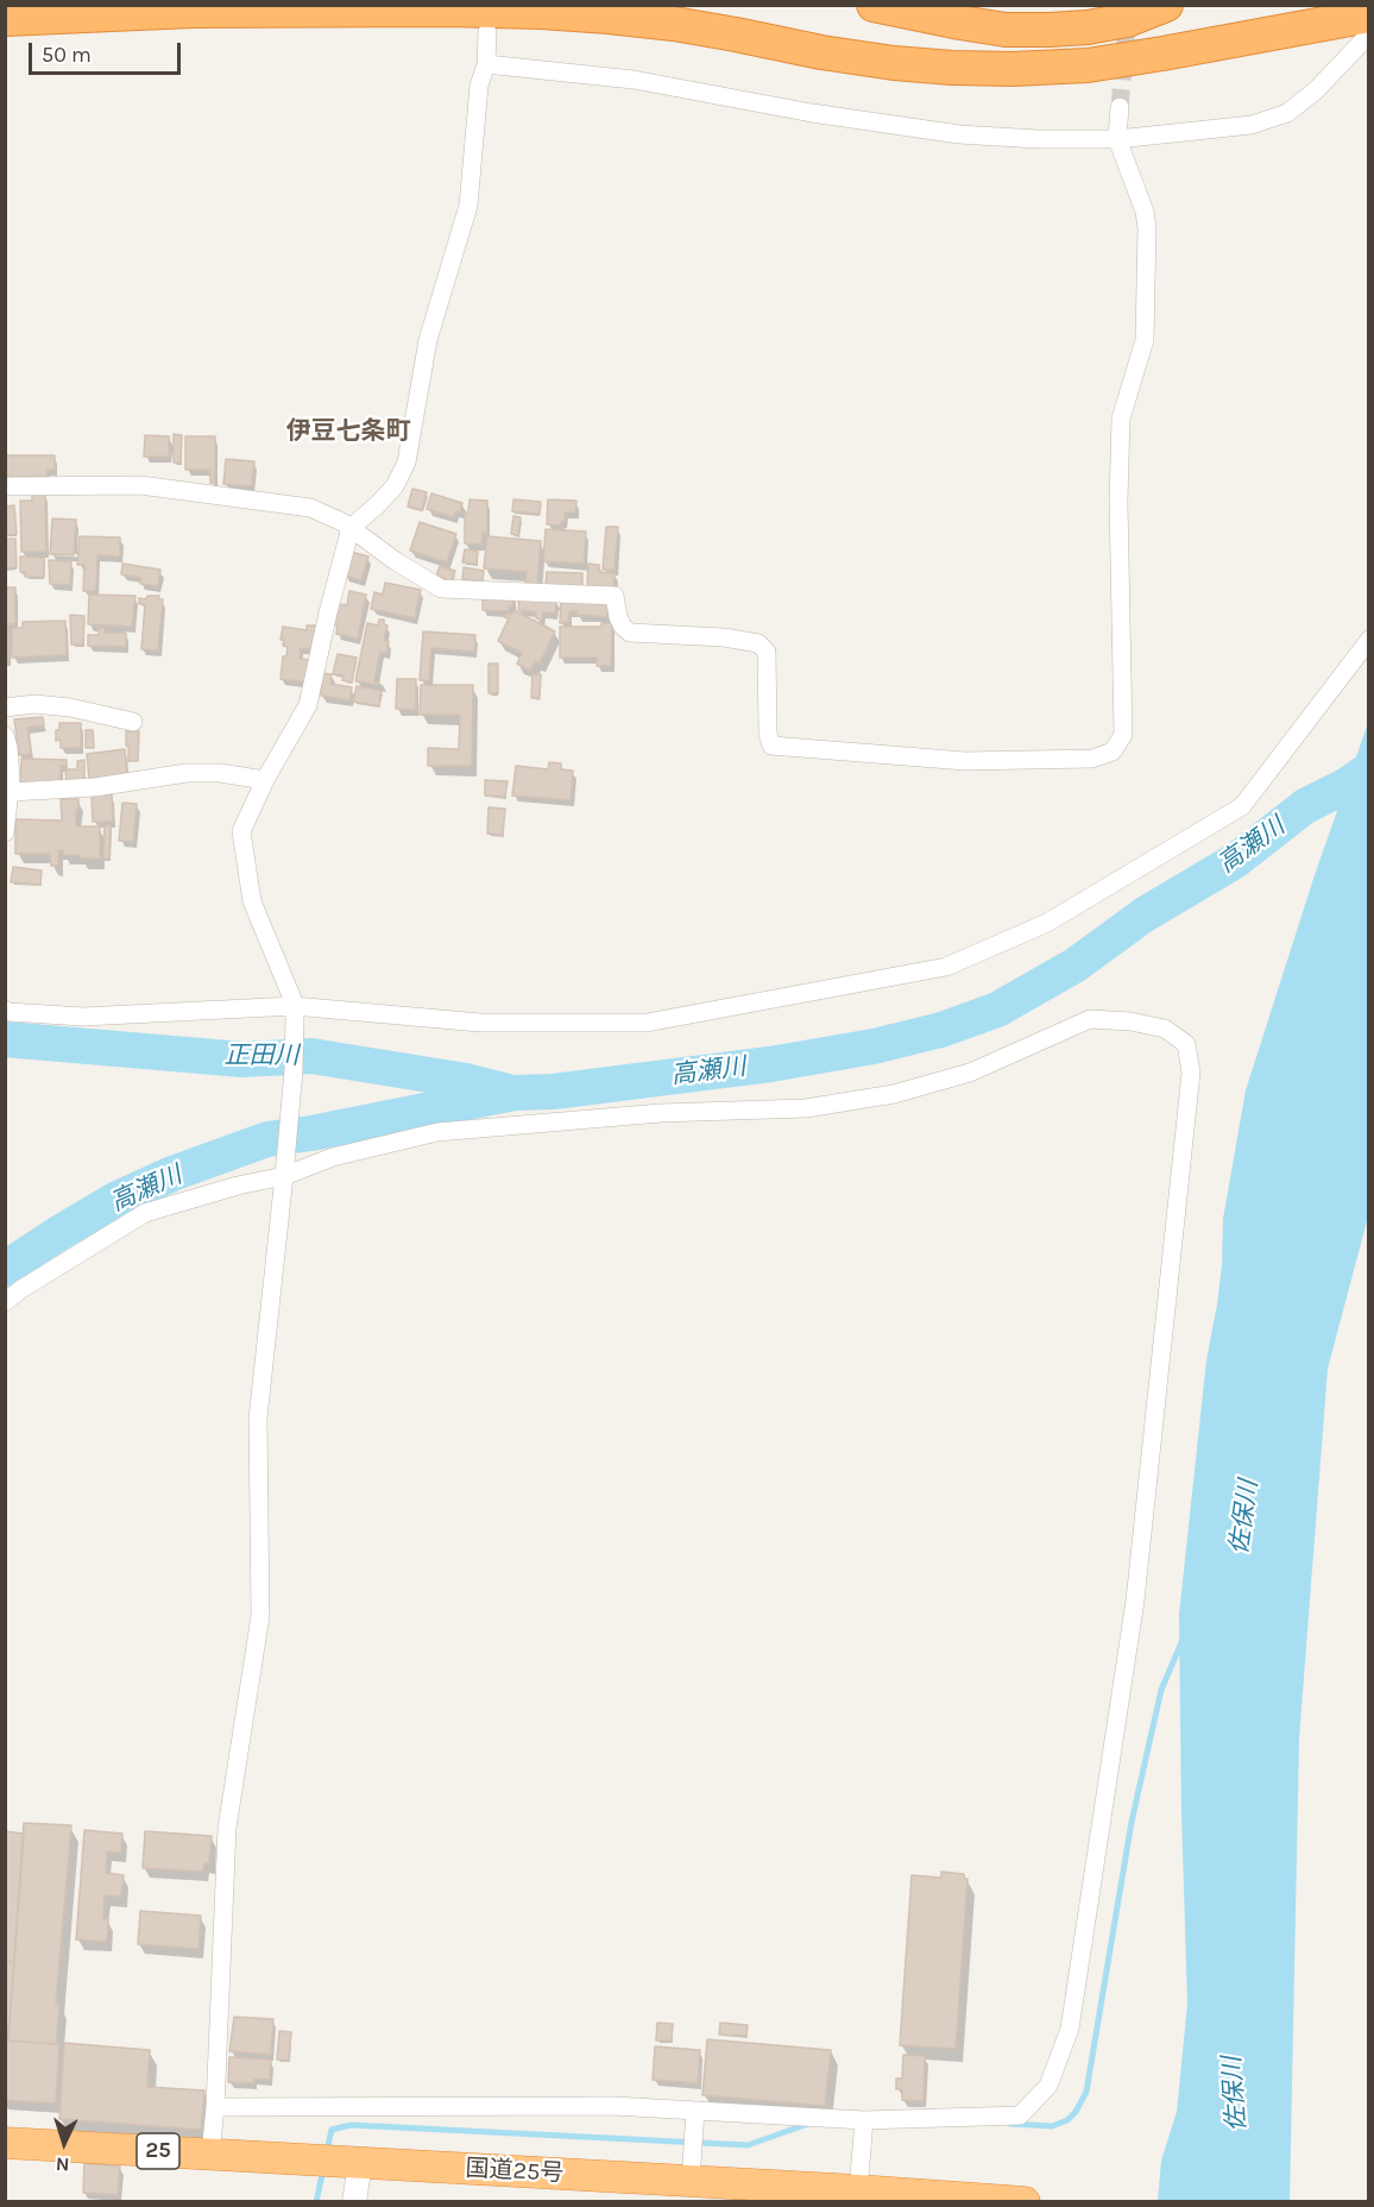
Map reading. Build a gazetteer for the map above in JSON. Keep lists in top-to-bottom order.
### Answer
{
  "streets": {
    "highway": ["25", "国道25号"]
  },
  "districts": ["伊豆七条町"],
  "water": ["高瀬川", "正田川", "佐保川"],
  "scale_bar": "50 m",
  "north": "bottom"
}
